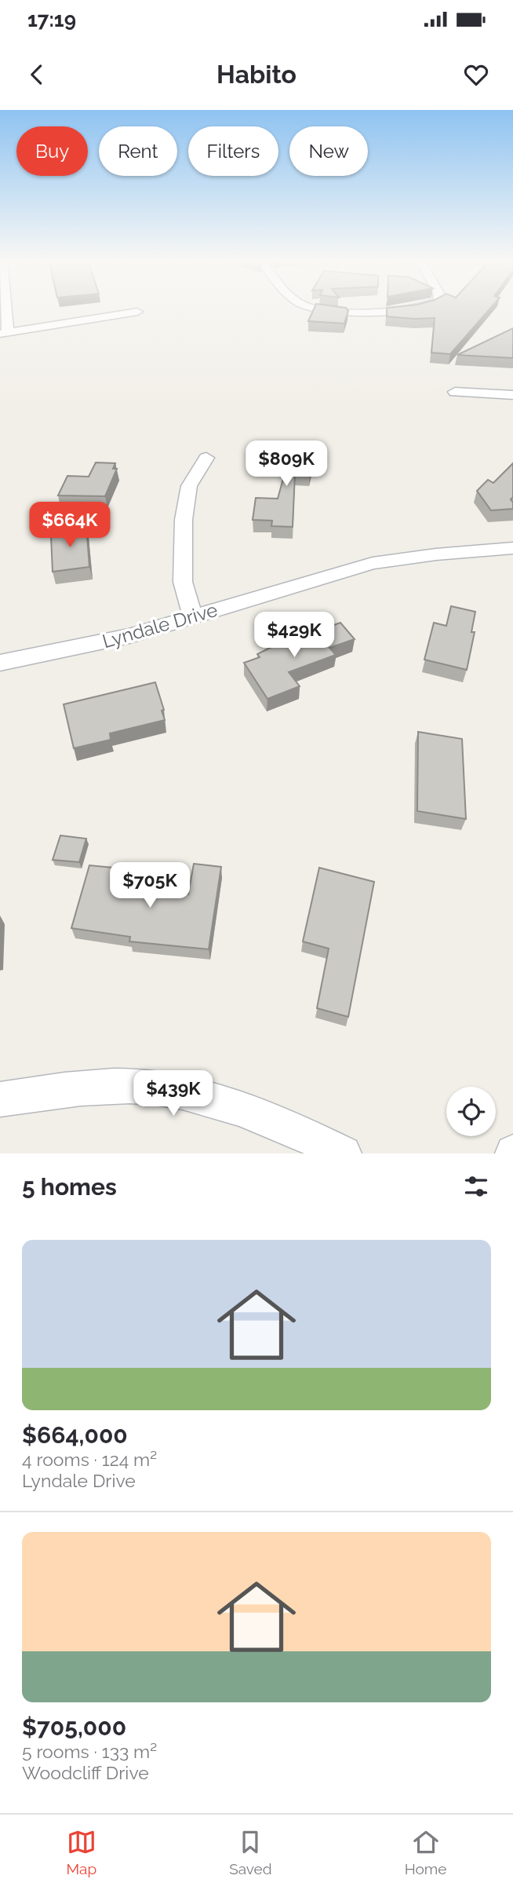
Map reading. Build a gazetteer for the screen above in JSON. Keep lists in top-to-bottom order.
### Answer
{
  "streets": {
    "street": ["Lyndale Drive"]
  },
  "page": {
    "status": "17:19",
    "header": "Habito",
    "chip": [
      "Buy",
      "Rent",
      "Filters",
      "New"
    ],
    "price": [
      "$809K",
      "$664K",
      "$429K",
      "$705K",
      "$439K"
    ],
    "heading": "5 homes",
    "list": [
      {
        "name": "$664,000",
        "note": "4 rooms · 124 m² · Lyndale Drive"
      },
      {
        "name": "$705,000",
        "note": "5 rooms · 133 m² · Woodcliff Drive"
      }
    ],
    "tabs": ["Map", "Saved", "Home"]
  }
}
